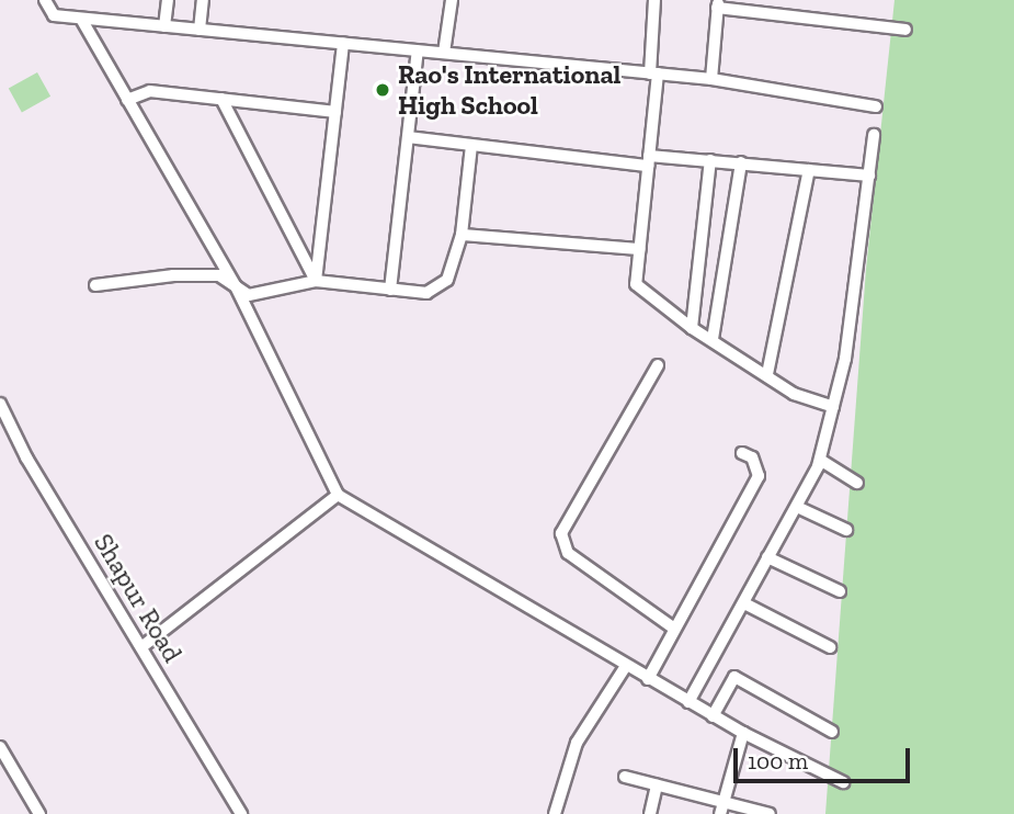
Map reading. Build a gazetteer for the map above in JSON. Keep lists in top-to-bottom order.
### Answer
{
  "streets": {
    "street": ["Shapur Road"]
  },
  "places": ["Rao's International High School"],
  "scale_bar": "100 m"
}
